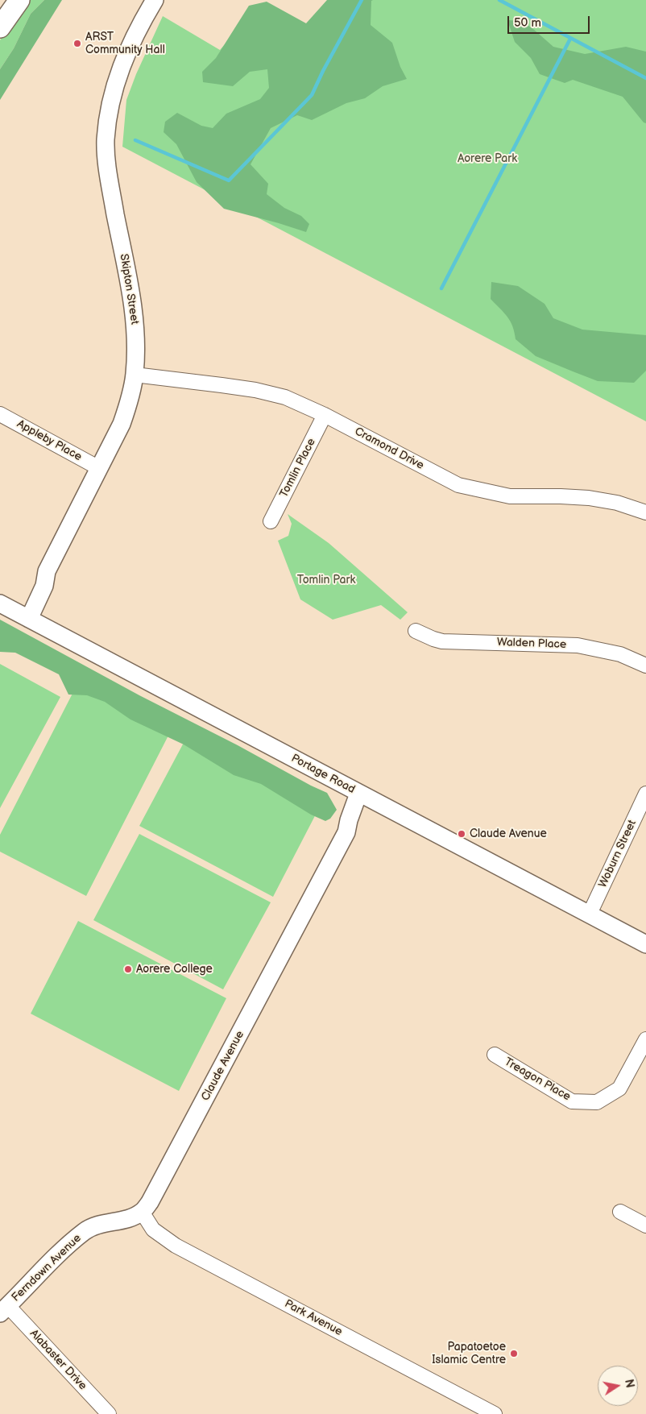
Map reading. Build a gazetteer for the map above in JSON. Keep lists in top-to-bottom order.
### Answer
{
  "streets": {
    "main road": [
      "Skipton Street",
      "Portage Road",
      "Claude Avenue",
      "Ferndown Avenue"
    ],
    "street": [
      "Appleby Place",
      "Cramond Drive",
      "Tomlin Place",
      "Walden Place",
      "Woburn Street",
      "Treagon Place",
      "Park Avenue",
      "Alabaster Drive"
    ]
  },
  "crossings": [
    ["Skipton Street", "Appleby Place"],
    ["Skipton Street", "Cramond Drive"],
    ["Skipton Street", "Portage Road"],
    ["Cramond Drive", "Tomlin Place"],
    ["Portage Road", "Woburn Street"],
    ["Portage Road", "Claude Avenue"],
    ["Claude Avenue", "Ferndown Avenue"],
    ["Claude Avenue", "Park Avenue"],
    ["Ferndown Avenue", "Park Avenue"],
    ["Ferndown Avenue", "Alabaster Drive"]
  ],
  "parks": ["Aorere Park", "Tomlin Park"],
  "places": [
    "ARST Community Hall",
    "Claude Avenue",
    "Aorere College",
    "Papatoetoe Islamic Centre"
  ],
  "scale_bar": "50 m",
  "north": "right"
}
